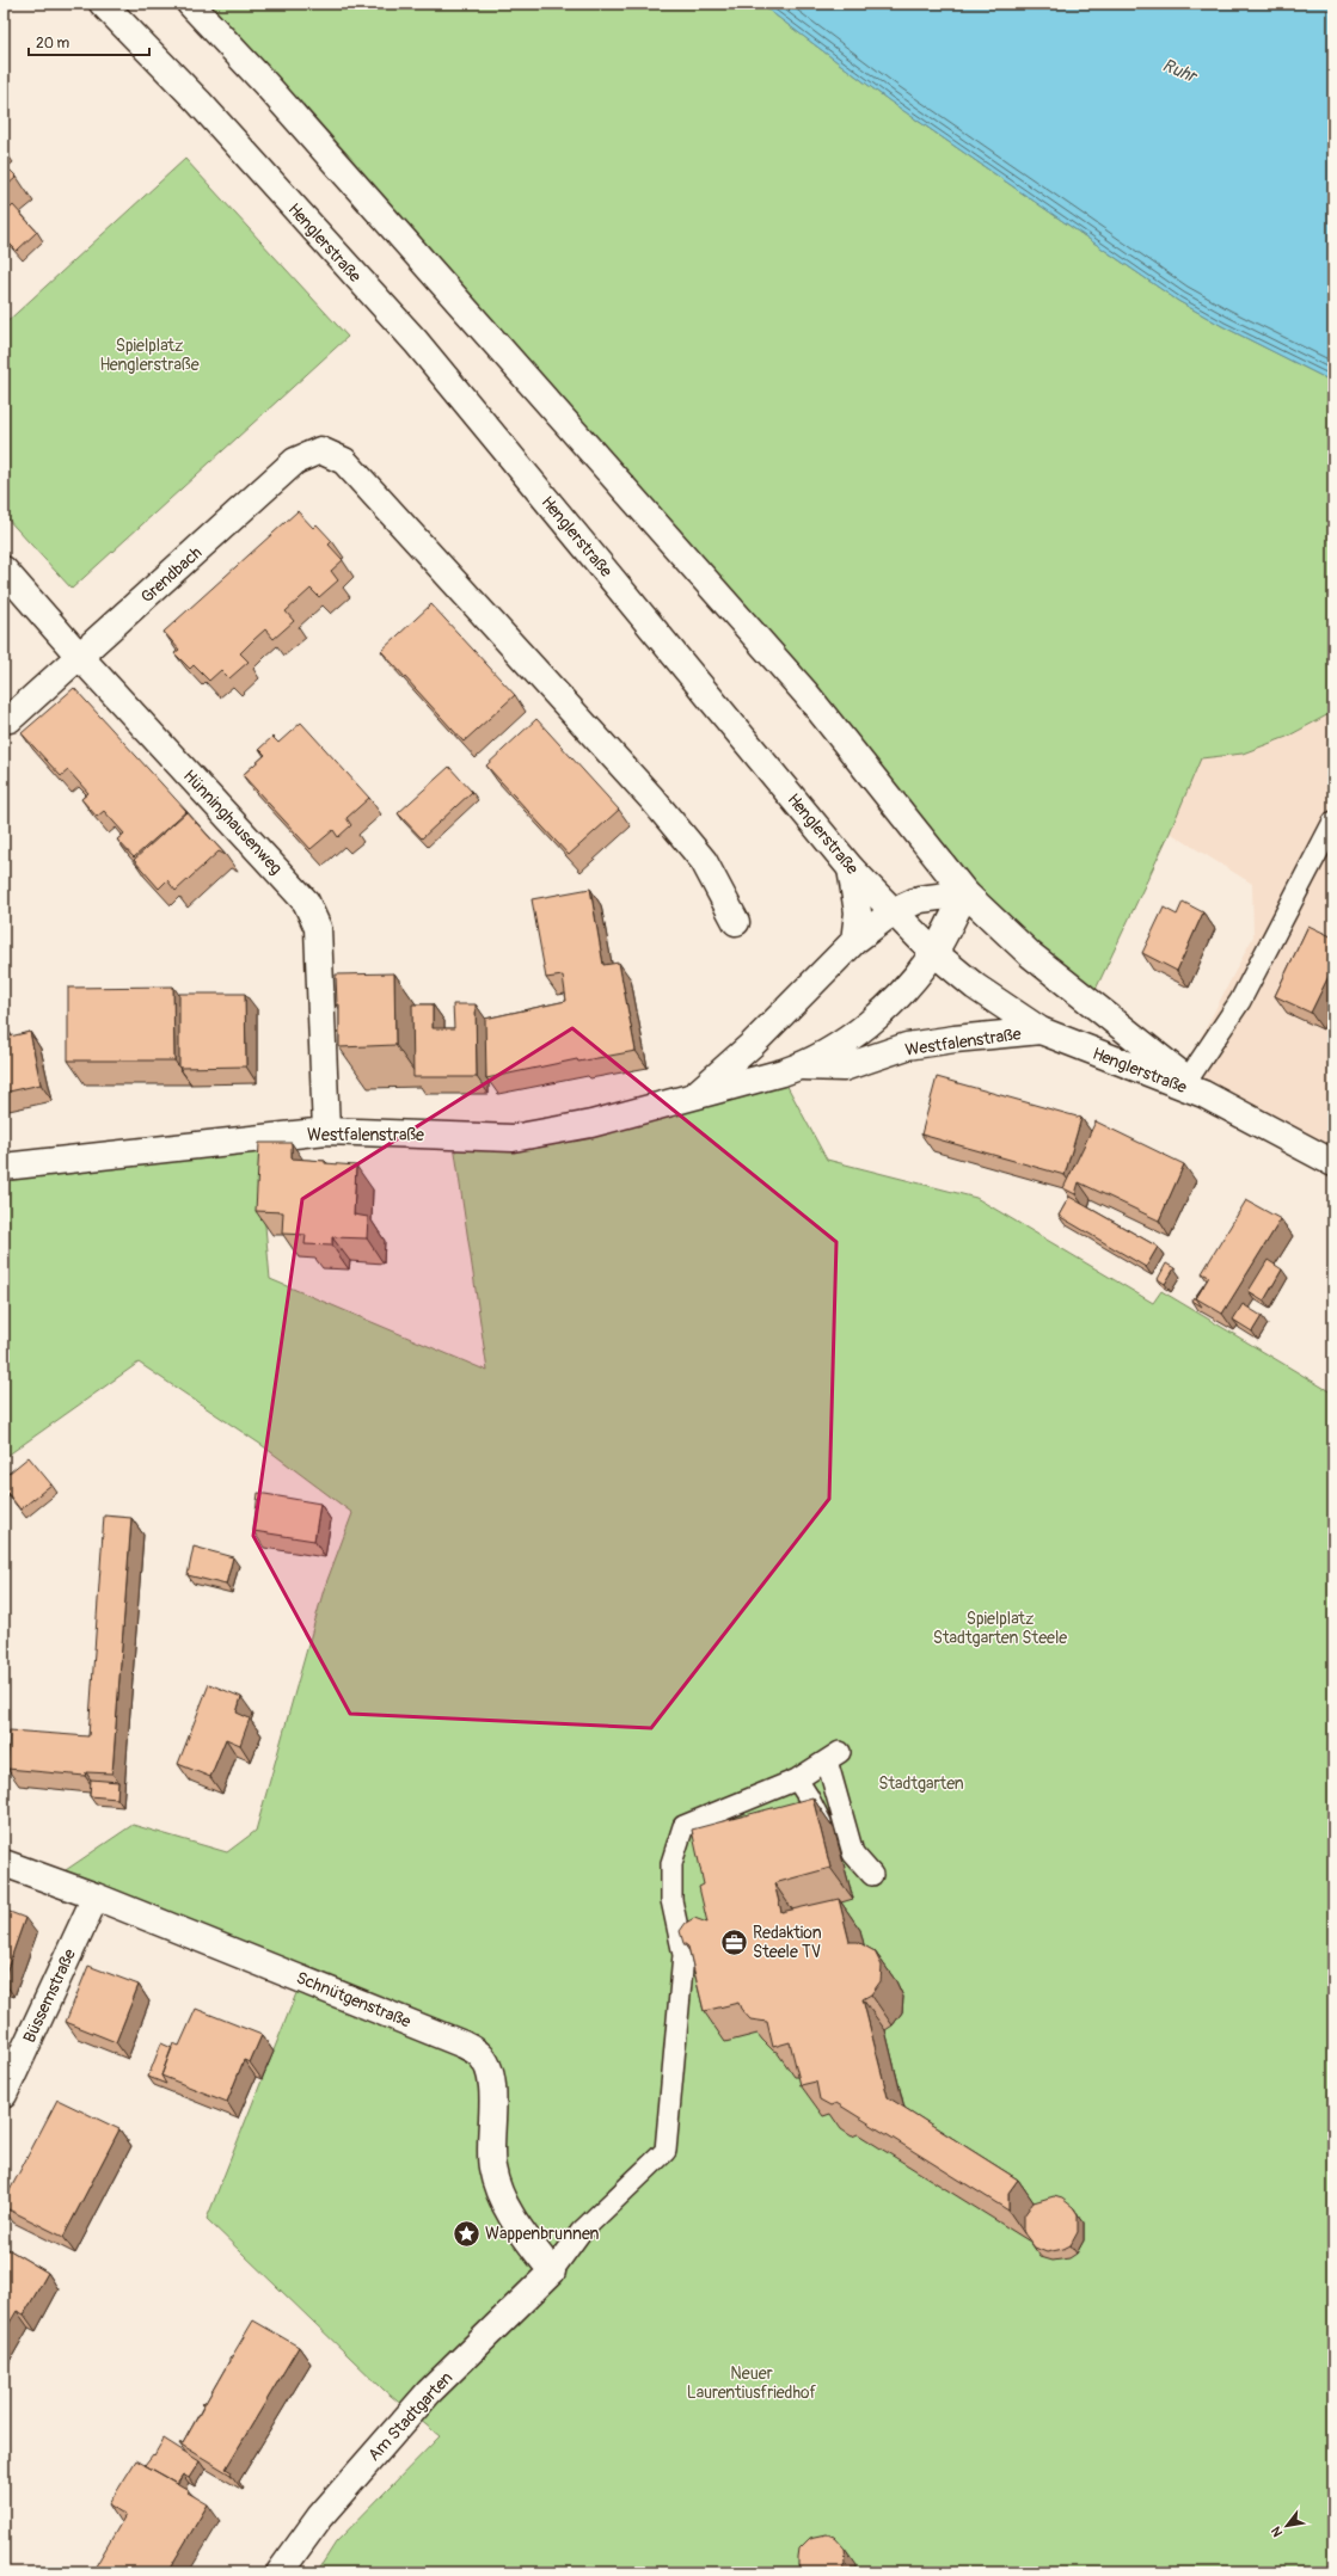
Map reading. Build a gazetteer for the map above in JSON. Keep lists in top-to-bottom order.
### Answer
{
  "streets": {
    "street": [
      "Henglerstraße",
      "Grendbach",
      "Hünninghausenweg",
      "Westfalenstraße",
      "Büssemstraße",
      "Schnütgenstraße",
      "Am Stadtgarten"
    ]
  },
  "crossings": [
    ["Henglerstraße", "Westfalenstraße"],
    ["Grendbach", "Hünninghausenweg"],
    ["Hünninghausenweg", "Westfalenstraße"],
    ["Büssemstraße", "Schnütgenstraße"],
    ["Schnütgenstraße", "Am Stadtgarten"]
  ],
  "water": ["Ruhr"],
  "parks": [
    "Spielplatz Henglerstraße",
    "Spielplatz Stadtgarten Steele",
    "Stadtgarten",
    "Neuer Laurentiusfriedhof"
  ],
  "places": {
    "office": ["Redaktion Steele TV"],
    "place": ["Wappenbrunnen"]
  },
  "scale_bar": "20 m",
  "north": "bottom left"
}
